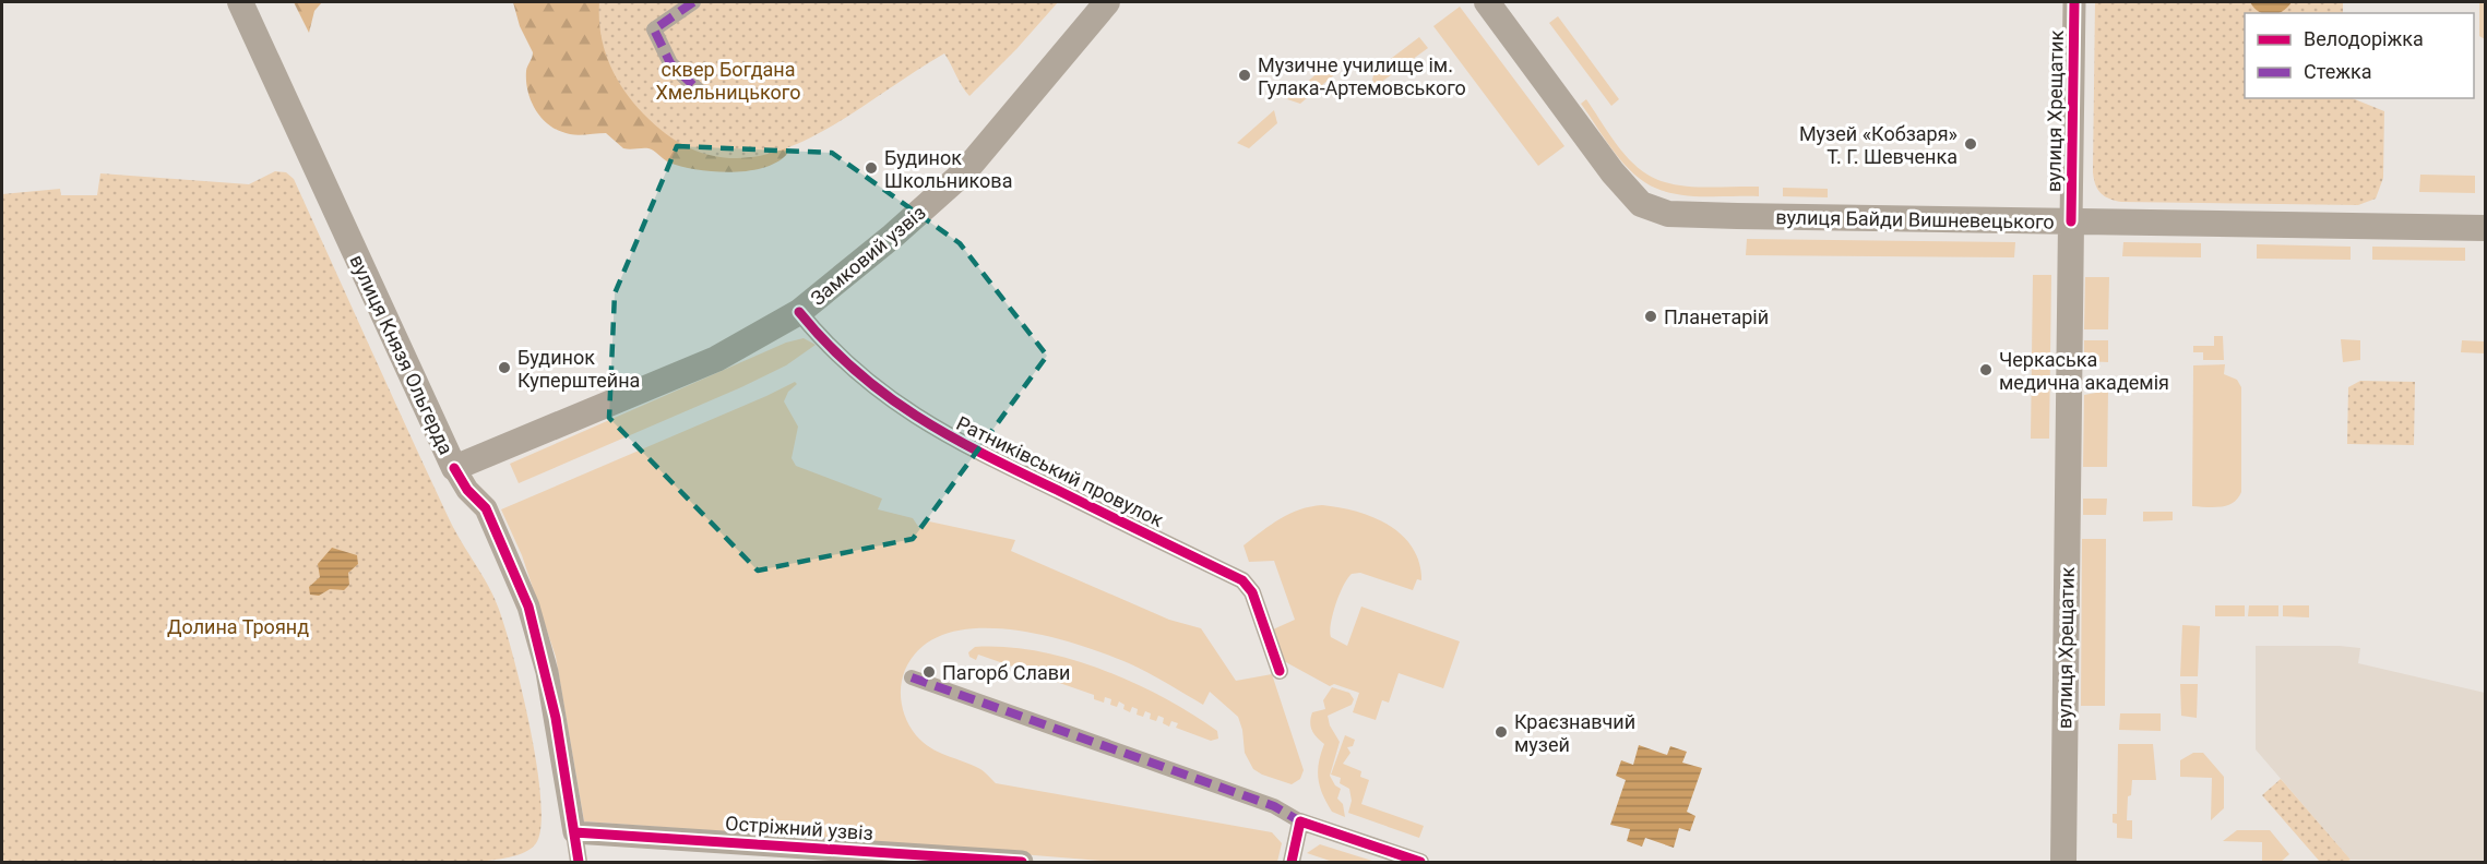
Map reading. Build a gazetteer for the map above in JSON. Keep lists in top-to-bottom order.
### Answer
{
  "streets": {
    "main road": [
      "вулиця Хрещатик",
      "вулиця Байди Вишневецького",
      "Замковий узвіз",
      "вулиця Князя Ольгерда"
    ],
    "street": ["Ратниківський провулок", "Остріжний узвіз"]
  },
  "crossings": [
    ["вулиця Хрещатик", "вулиця Байди Вишневецького"],
    ["Замковий узвіз", "вулиця Князя Ольгерда"],
    ["Замковий узвіз", "Ратниківський провулок"],
    ["вулиця Князя Ольгерда", "Остріжний узвіз"]
  ],
  "parks": ["сквер Богдана Хмельницького", "Долина Троянд"],
  "places": [
    "Музичне училище ім. Гулака-Артемовського",
    "Музей «Кобзаря» Т. Г. Шевченка",
    "Будинок Школьникова",
    "Планетарій",
    "Будинок Куперштейна",
    "Черкаська медична академія",
    "Пагорб Слави",
    "Краєзнавчий музей"
  ],
  "legend": ["Велодоріжка", "Стежка"]
}
